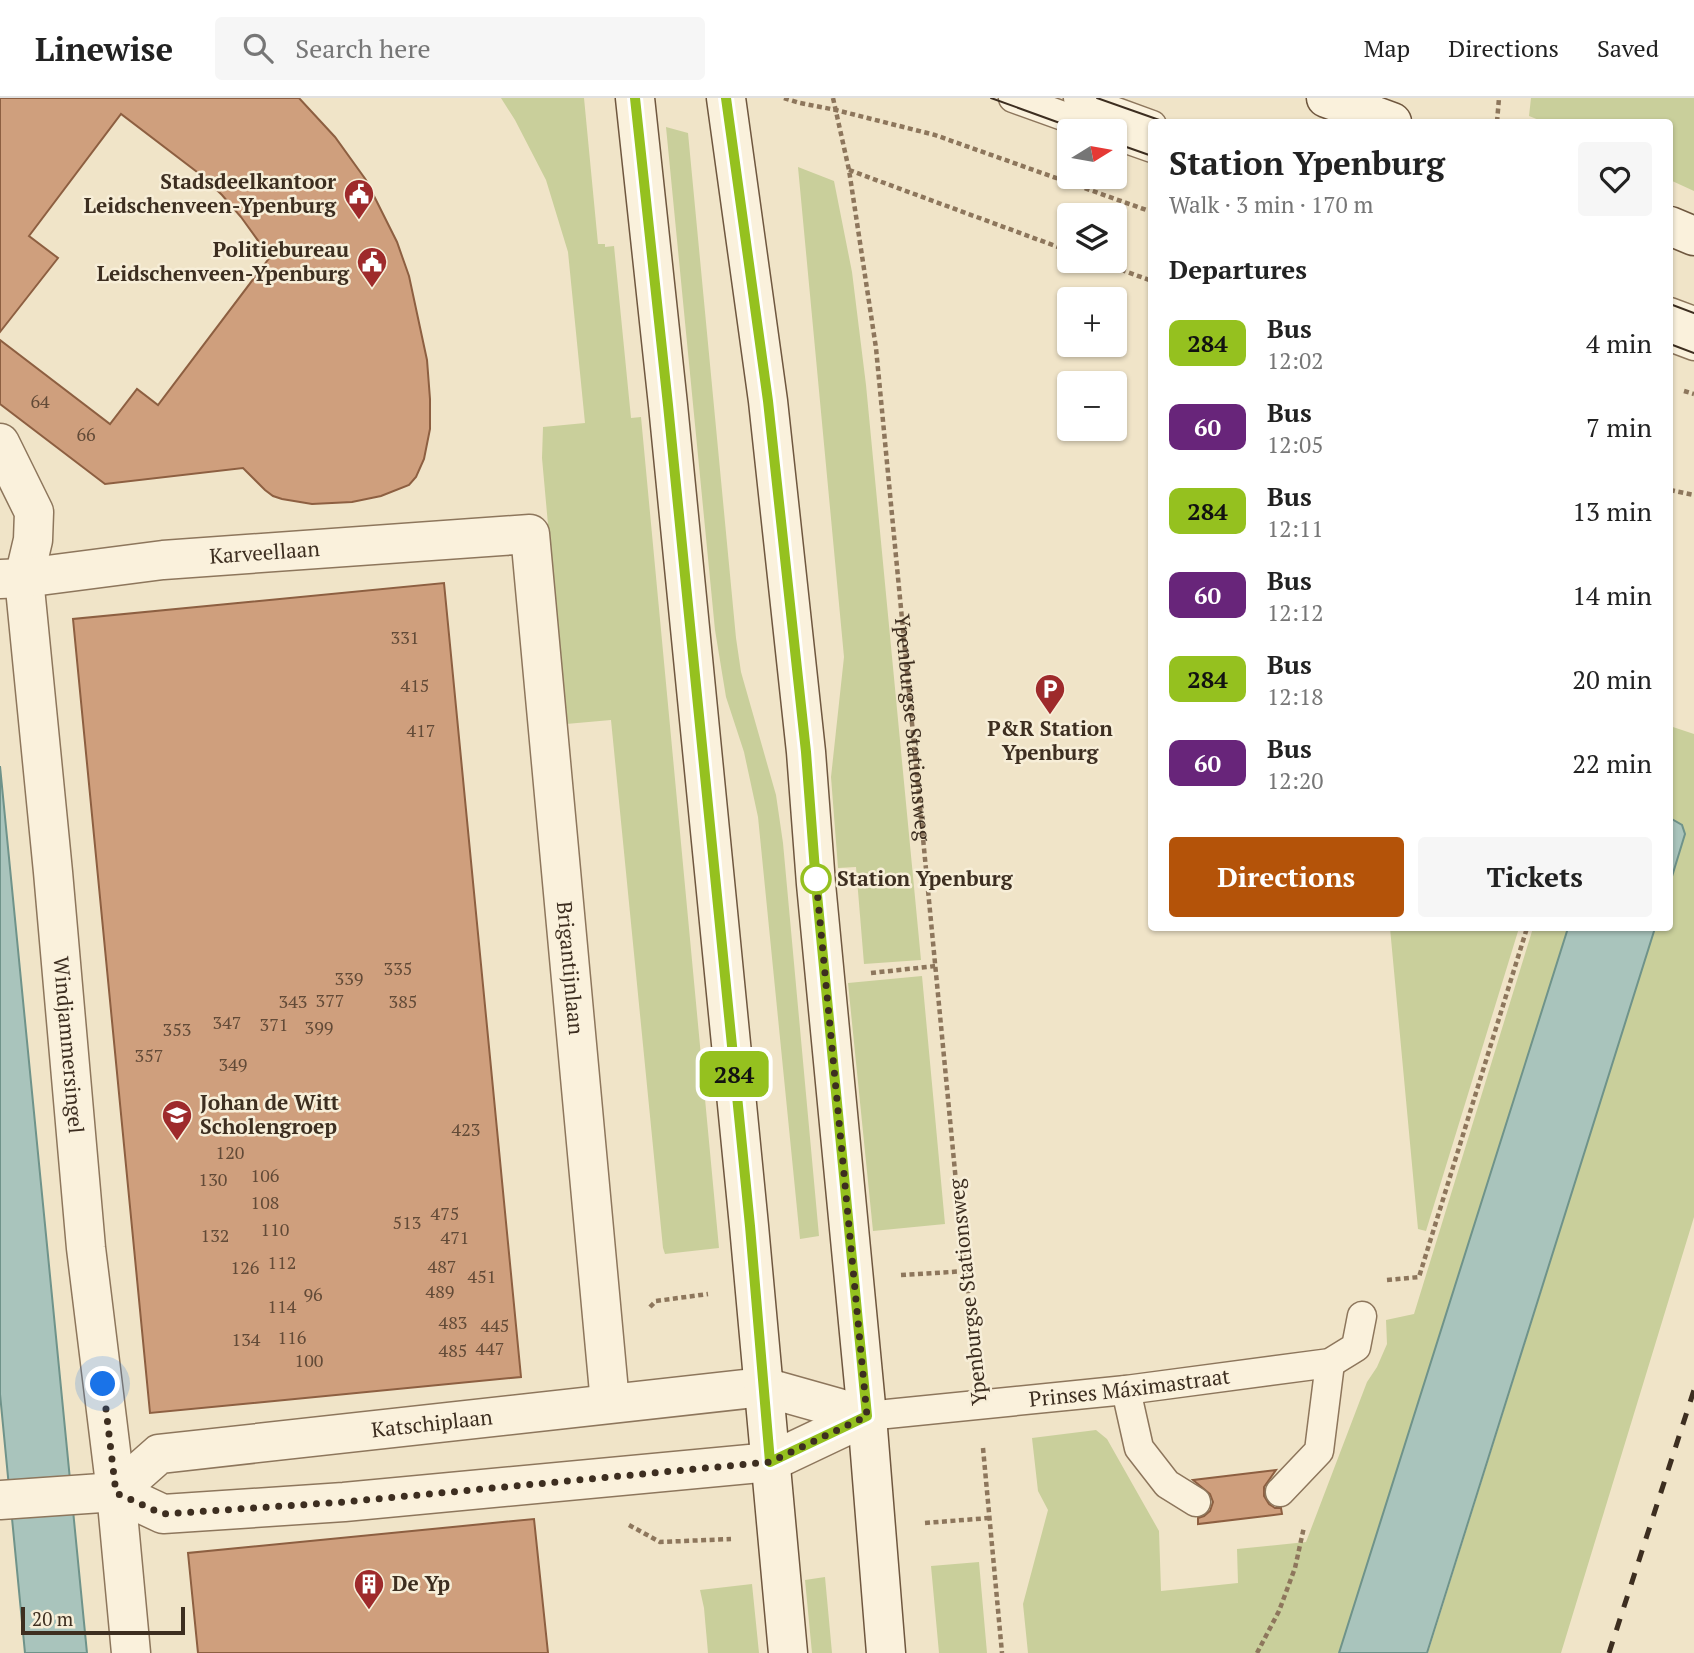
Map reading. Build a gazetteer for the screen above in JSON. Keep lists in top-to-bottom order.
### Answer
{
  "streets": {
    "street": [
      "Karveellaan",
      "Brigantijnlaan",
      "Windjammersingel",
      "Katschiplaan"
    ],
    "lane": ["Prinses Máximastraat"],
    "path": ["Ypenburgse Stationsweg"]
  },
  "crossings": [
    ["Karveellaan", "Brigantijnlaan"],
    ["Karveellaan", "Windjammersingel"],
    ["Ypenburgse Stationsweg", "Prinses Máximastraat"],
    ["Brigantijnlaan", "Katschiplaan"],
    ["Windjammersingel", "Katschiplaan"]
  ],
  "places": {
    "public building": ["Stadsdeelkantoor Leidschenveen-Ypenburg", "Politiebureau Leidschenveen-Ypenburg"],
    "parking": ["P&R Station Ypenburg"],
    "other": ["Station Ypenburg"],
    "school or university": ["Johan de Witt Scholengroep"],
    "building": ["De Yp"]
  },
  "lines": ["bus line 284"],
  "house_numbers": [
    "64",
    "66",
    "331",
    "415",
    "417",
    "335",
    "339",
    "377",
    "343",
    "385",
    "347",
    "371",
    "399",
    "353",
    "357",
    "349",
    "423",
    "120",
    "106",
    "130",
    "108",
    "475",
    "513",
    "110",
    "132",
    "471",
    "112",
    "487",
    "126",
    "451",
    "489",
    "96",
    "114",
    "483",
    "445",
    "116",
    "134",
    "447",
    "485",
    "100"
  ],
  "scale_bar": "20 m",
  "north": "right",
  "page": {
    "header": "Linewise",
    "search": "Search here",
    "nav": ["Map", "Directions", "Saved"],
    "on_map": "284",
    "map_buttons": ["+", "−"],
    "heading": [
      ["Station Ypenburg", "Walk · 3 min · 170 m"],
      "Departures"
    ],
    "list": [
      {
        "mark": "284",
        "name": "Bus",
        "note": "12:02",
        "value": "4 min"
      },
      {
        "mark": "60",
        "name": "Bus",
        "note": "12:05",
        "value": "7 min"
      },
      {
        "mark": "284",
        "name": "Bus",
        "note": "12:11",
        "value": "13 min"
      },
      {
        "mark": "60",
        "name": "Bus",
        "note": "12:12",
        "value": "14 min"
      },
      {
        "mark": "284",
        "name": "Bus",
        "note": "12:18",
        "value": "20 min"
      },
      {
        "mark": "60",
        "name": "Bus",
        "note": "12:20",
        "value": "22 min"
      }
    ],
    "buttons": ["Directions", "Tickets"],
    "scale": "20 m"
  }
}
